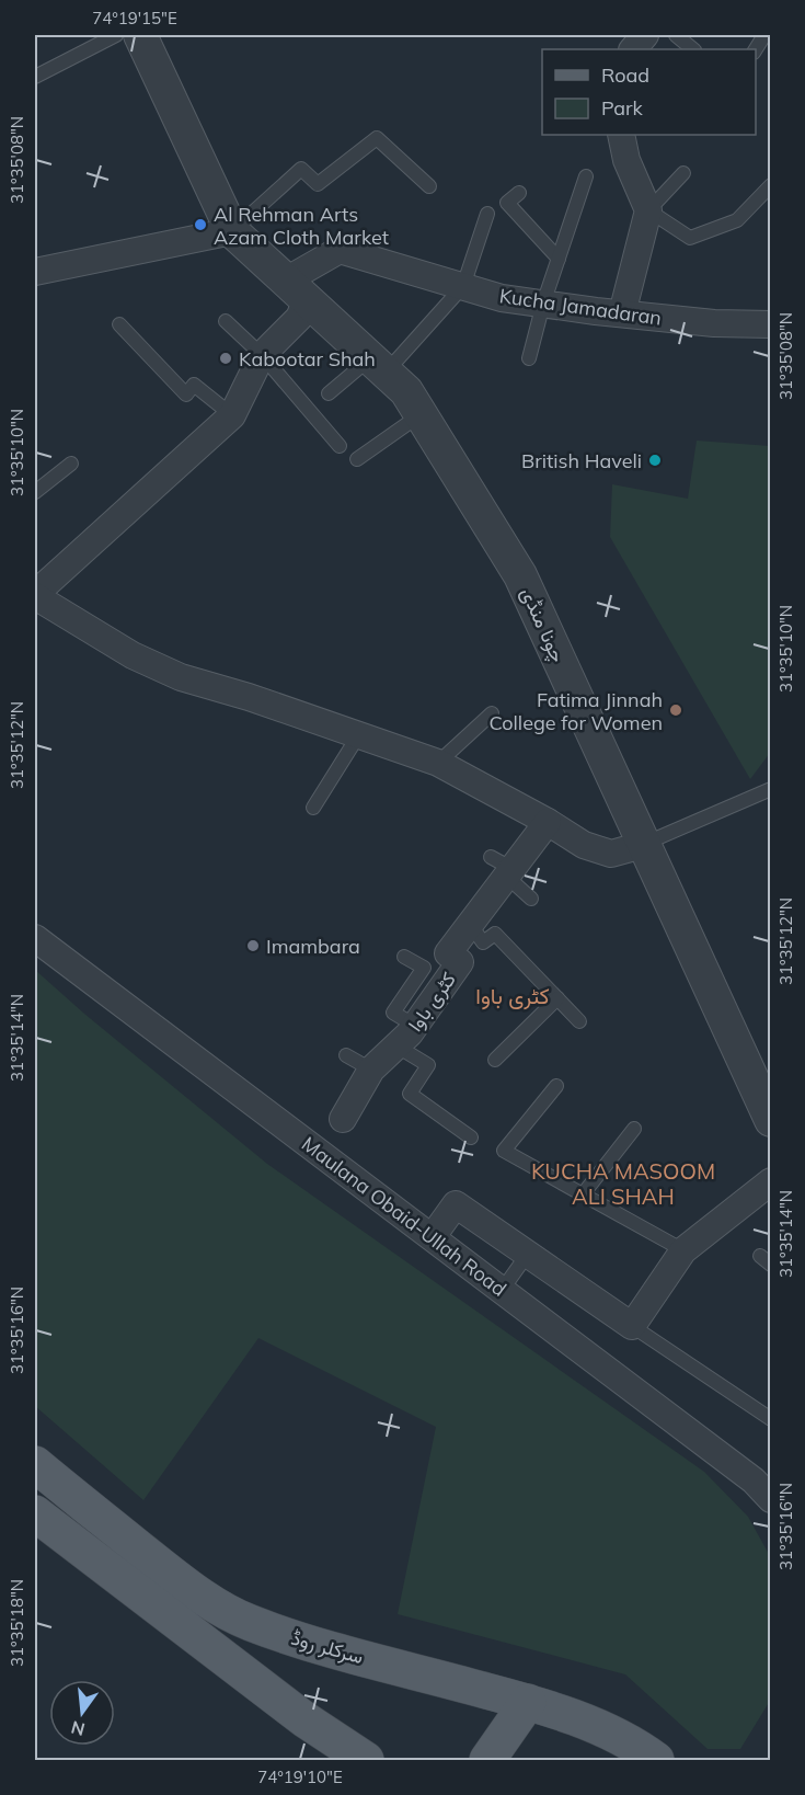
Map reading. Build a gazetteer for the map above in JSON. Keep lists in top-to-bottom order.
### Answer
{
  "streets": {
    "main road": ["سرکلر روڈ"],
    "street": [
      "Kucha Jamadaran",
      "چونا منڈی",
      "کٹری باوا",
      "Maulana Obaid-Ullah Road"
    ]
  },
  "crossings": [
    ["Kucha Jamadaran", "چونا منڈی"]
  ],
  "districts": ["کٹری باوا", "KUCHA MASOOM ALI SHAH"],
  "places": [
    "Al Rehman Arts Azam Cloth Market",
    "Kabootar Shah",
    "British Haveli",
    "Fatima Jinnah College for Women",
    "Imambara"
  ],
  "legend": ["Road", "Park"],
  "north": "bottom",
  "coordinates": [
    "74°19'15\"E",
    "31°35'08\"N",
    "31°35'10\"N",
    "31°35'12\"N",
    "31°35'14\"N",
    "31°35'16\"N",
    "31°35'18\"N",
    "74°19'10\"E"
  ]
}
